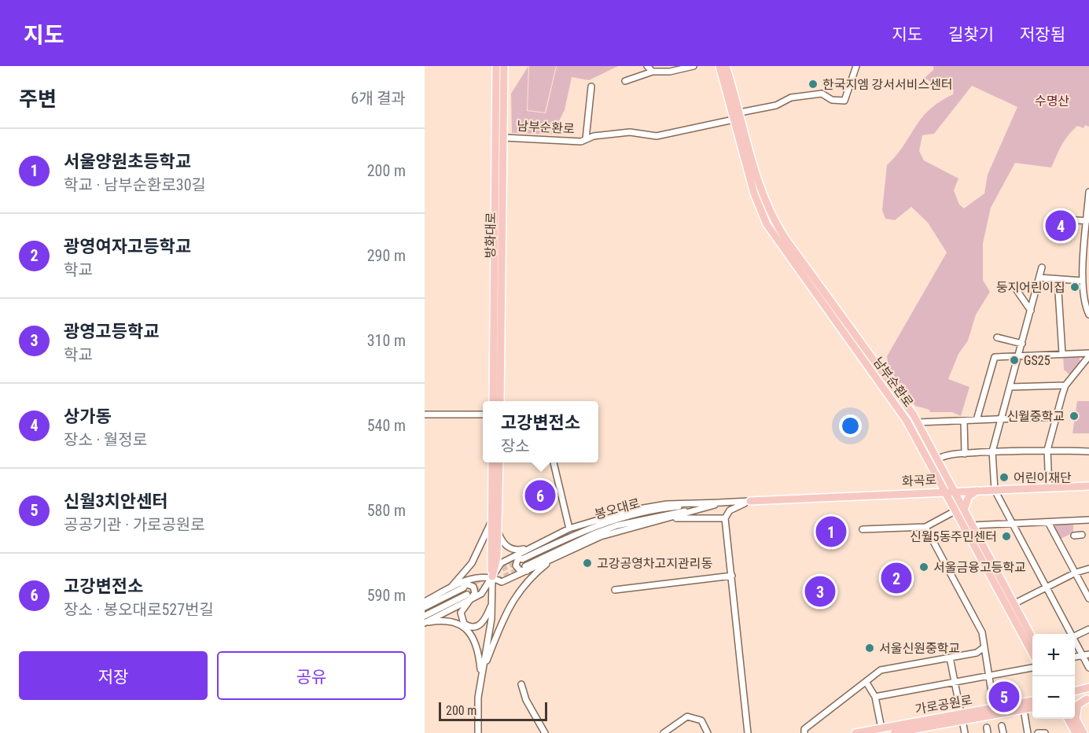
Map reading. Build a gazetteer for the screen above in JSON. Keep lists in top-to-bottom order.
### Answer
{
  "streets": {
    "main road": [
      "남부순환로",
      "방화대로",
      "화곡로",
      "가로공원로"
    ],
    "street": ["봉오대로"]
  },
  "crossings": [
    ["남부순환로", "방화대로"],
    ["남부순환로", "화곡로"],
    ["화곡로", "봉오대로"]
  ],
  "parks": ["수명산"],
  "places": [
    "한국지엠 강서서비스센터",
    "둥지어린이집",
    "GS25",
    "신월중학교",
    "어린이재단",
    "신월5동주민센터",
    "고강공영차고지관리동",
    "서울금융고등학교",
    "서울신원중학교"
  ],
  "scale_bar": "200 m",
  "page": {
    "header": "지도",
    "nav": ["지도", "길찾기", "저장됨"],
    "heading": ["주변", "6개 결과"],
    "list": [
      {
        "mark": "1",
        "name": "서울양원초등학교",
        "note": "학교 · 남부순환로30길",
        "value": "200 m"
      },
      {
        "mark": "2",
        "name": "광영여자고등학교",
        "note": "학교",
        "value": "290 m"
      },
      {
        "mark": "3",
        "name": "광영고등학교",
        "note": "학교",
        "value": "310 m"
      },
      {
        "mark": "4",
        "name": "상가동",
        "note": "장소 · 월정로",
        "value": "540 m"
      },
      {
        "mark": "5",
        "name": "신월3치안센터",
        "note": "공공기관 · 가로공원로",
        "value": "580 m"
      },
      {
        "mark": "6",
        "name": "고강변전소",
        "note": "장소 · 봉오대로527번길",
        "value": "590 m"
      }
    ],
    "pins": [
      "4",
      "6",
      "1",
      "2",
      "3",
      "5"
    ],
    "popup": ["고강변전소", "장소"],
    "map_buttons": ["+", "−"],
    "buttons": ["저장", "공유"],
    "scale": "200 m"
  }
}
